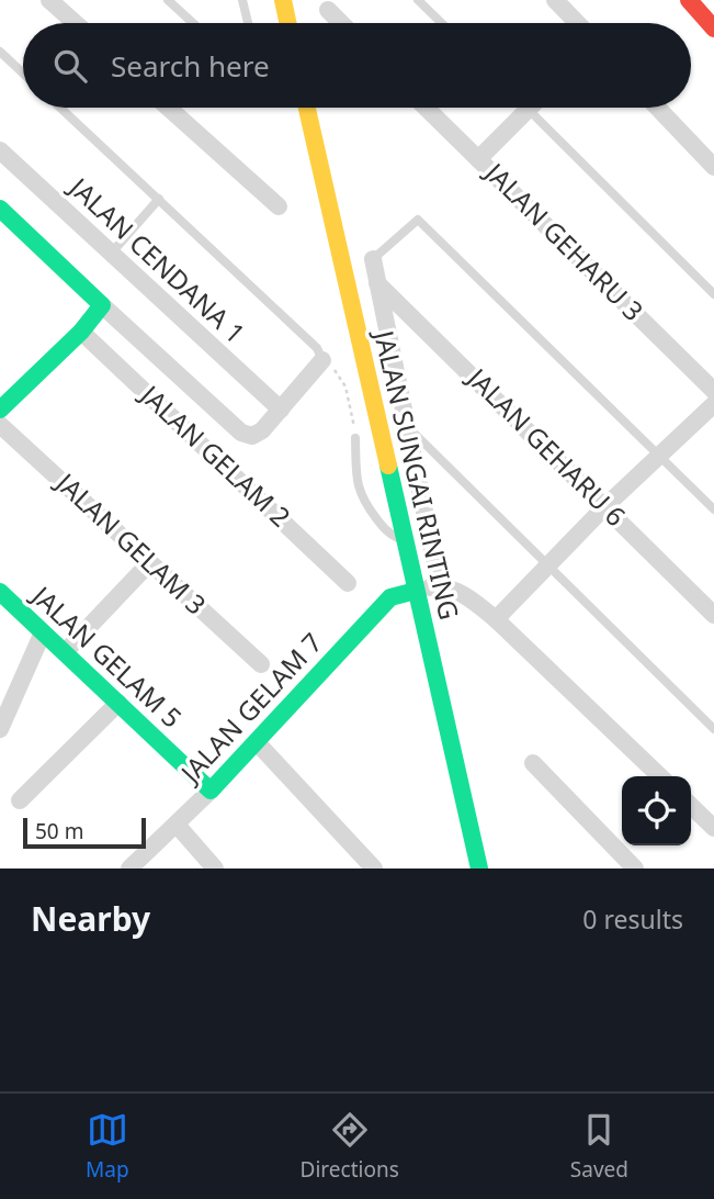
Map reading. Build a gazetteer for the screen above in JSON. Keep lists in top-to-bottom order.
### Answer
{
  "streets": {
    "main road": ["JALAN SUNGAI RINTING", "JALAN GELAM 5", "JALAN GELAM 7"],
    "street": [
      "JALAN GEHARU 3",
      "JALAN CENDANA 1",
      "JALAN GEHARU 6",
      "JALAN GELAM 2",
      "JALAN GELAM 3"
    ]
  },
  "crossings": [
    ["JALAN SUNGAI RINTING", "JALAN GELAM 7"],
    ["JALAN GELAM 5", "JALAN GELAM 7"]
  ],
  "scale_bar": "50 m",
  "page": {
    "search": "Search here",
    "scale": "50 m",
    "heading": ["Nearby", "0 results"],
    "nav": ["Map", "Directions", "Saved"]
  }
}
